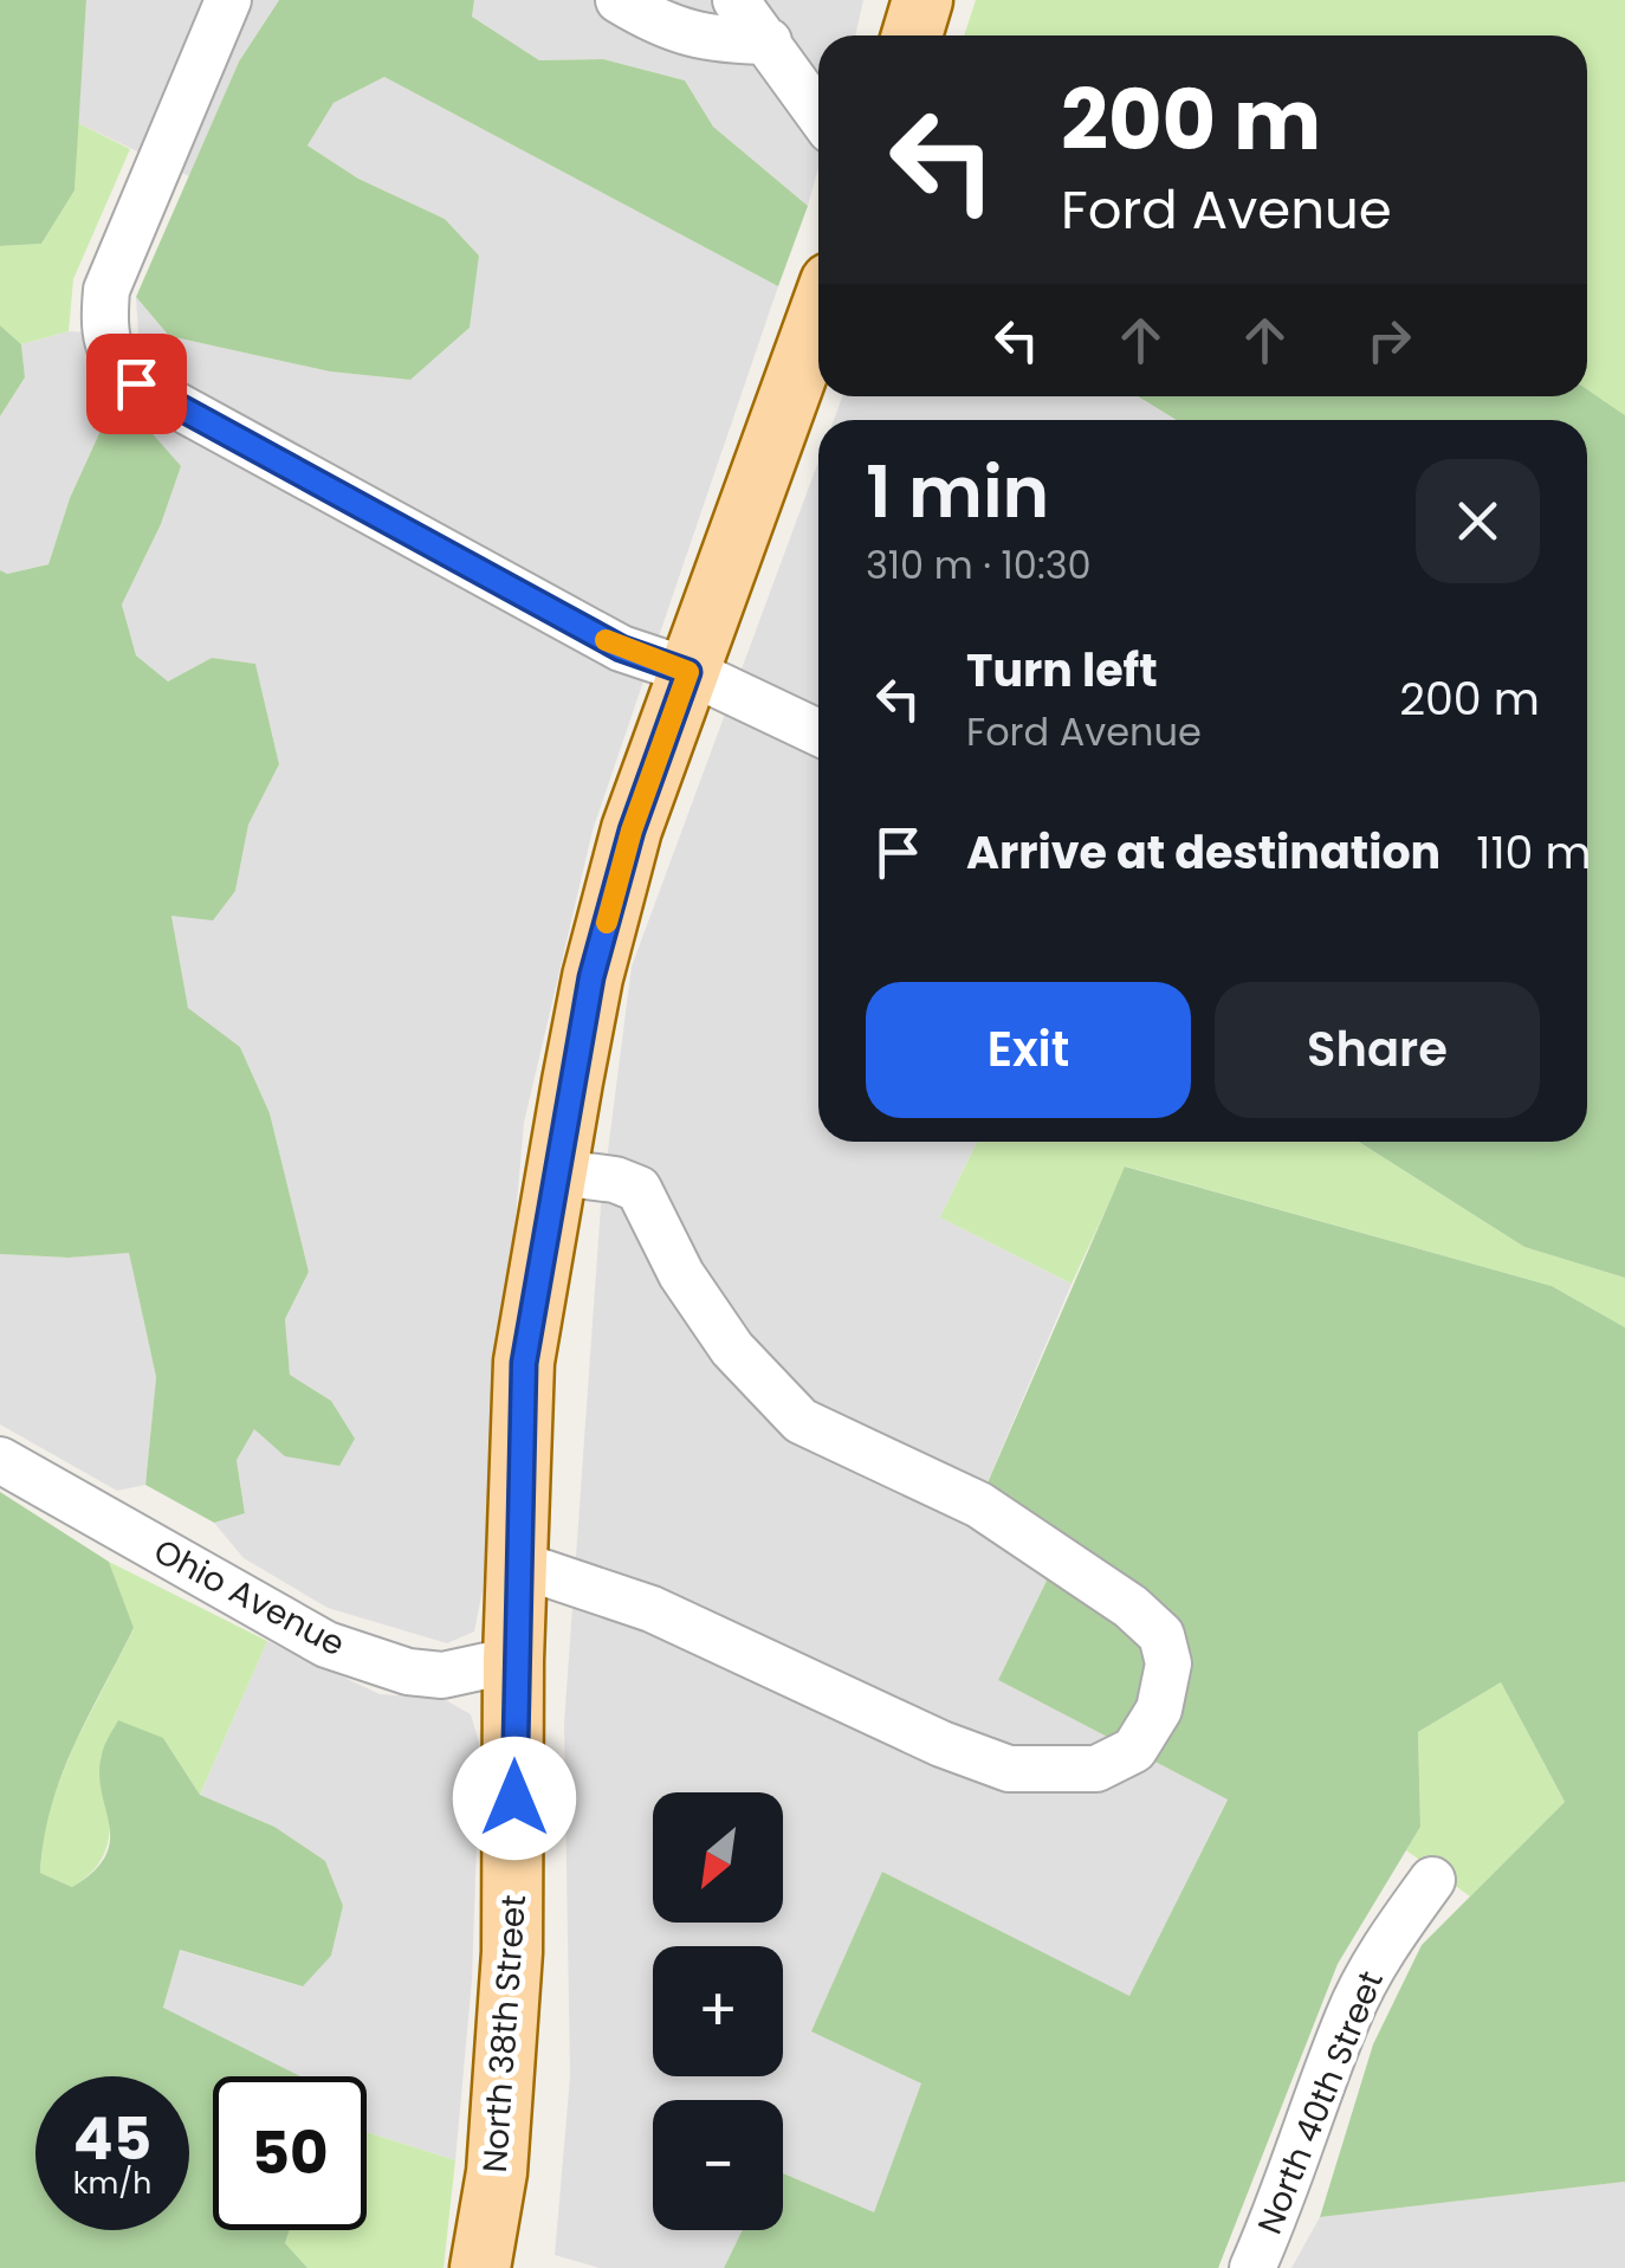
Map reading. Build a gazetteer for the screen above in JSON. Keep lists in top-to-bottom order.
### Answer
{
  "streets": {
    "main road": ["North 38th Street"],
    "street": ["Ohio Avenue", "North 40th Street"]
  },
  "crossings": [
    ["Ohio Avenue", "North 38th Street"]
  ],
  "north": "bottom left",
  "page": {
    "turn": ["200 m", "Ford Avenue"],
    "heading": ["1 min", "310 m · 10:30"],
    "list": [
      {
        "name": "Turn left",
        "note": "Ford Avenue",
        "value": "200 m"
      },
      {
        "name": "Arrive at destination",
        "value": "110 m"
      }
    ],
    "buttons": ["Exit", "Share"],
    "map_buttons": ["+", "−"],
    "speed": "45 km/h",
    "limit": "50"
  }
}
